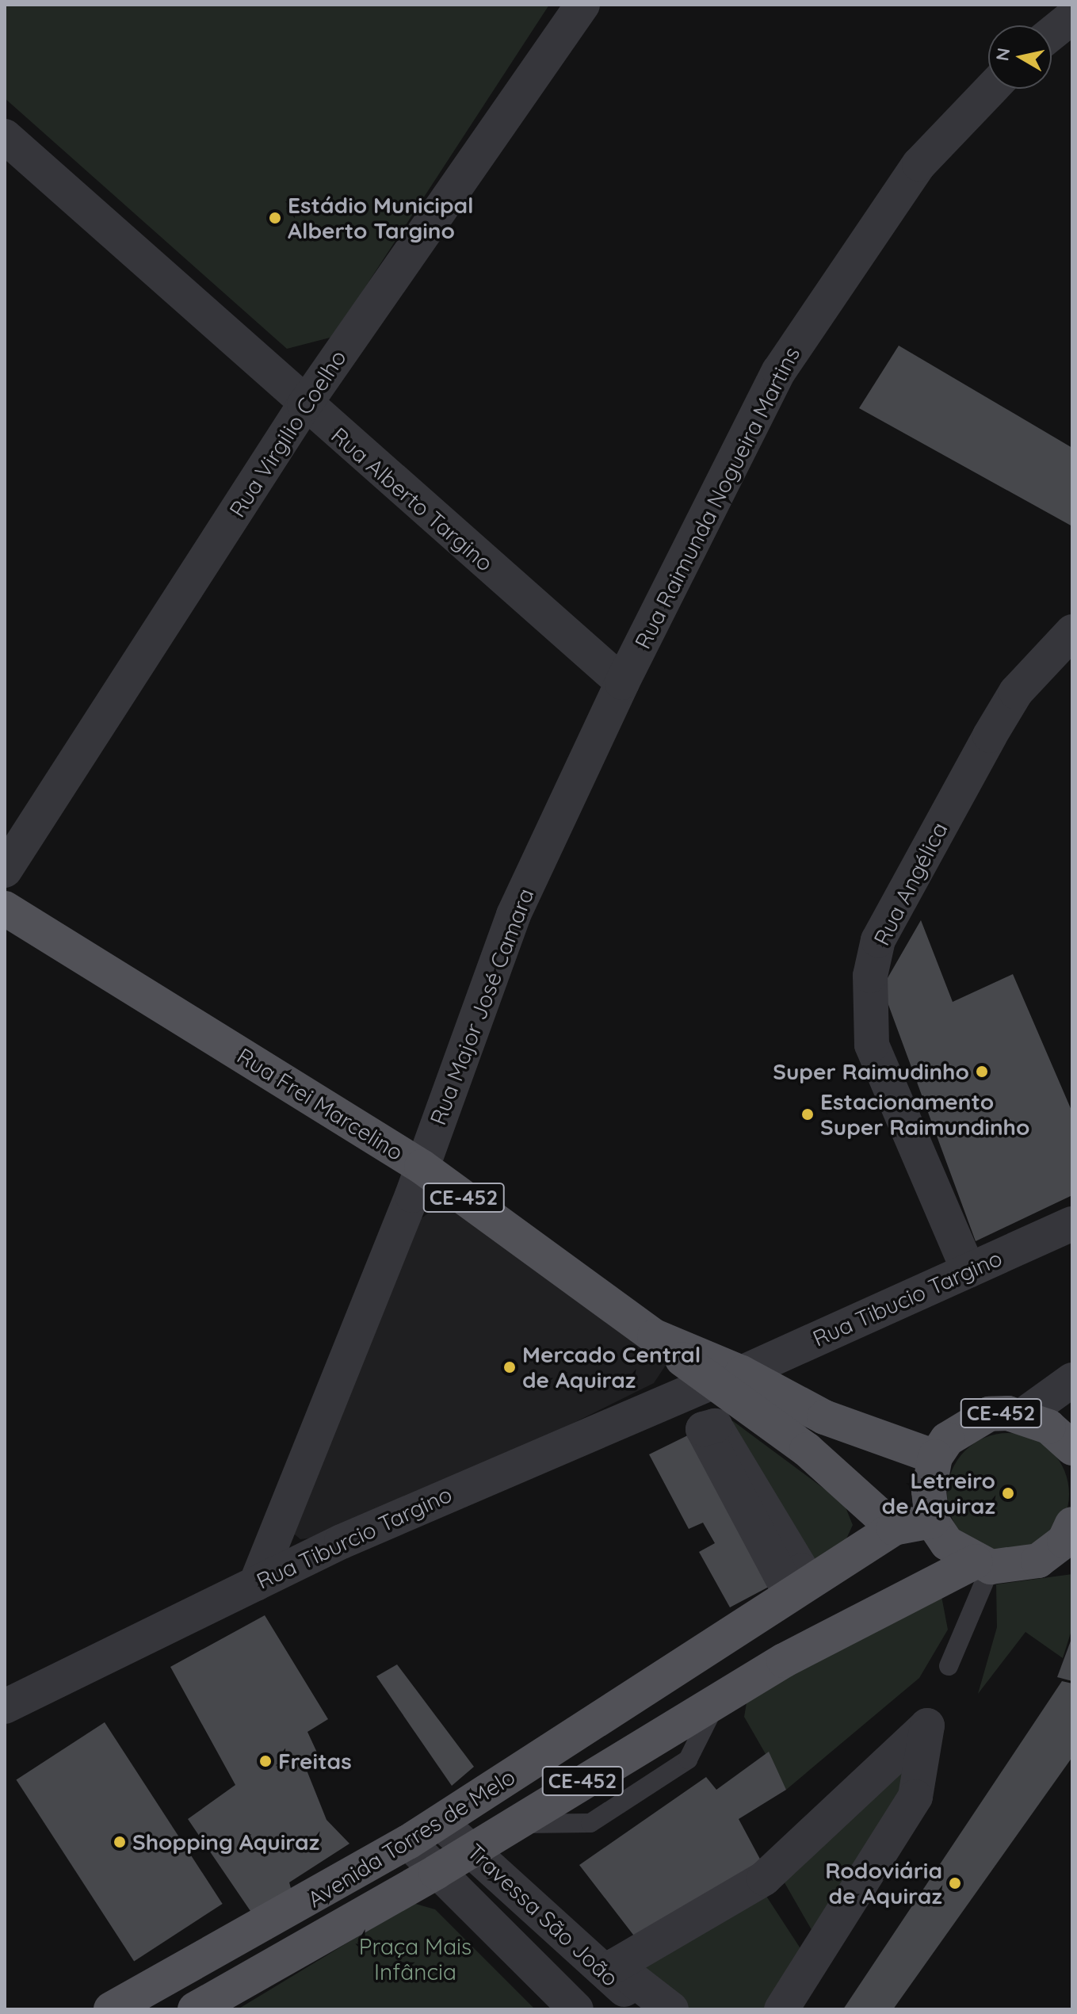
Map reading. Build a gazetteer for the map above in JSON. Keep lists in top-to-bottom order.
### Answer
{
  "streets": {
    "main road": ["Rua Frei Marcelino", "CE-452", "Avenida Torres de Melo"],
    "street": [
      "Rua Virgilio Coelho",
      "Rua Raimunda Nogueira Martins",
      "Rua Alberto Targino",
      "Rua Angélica",
      "Rua Major José Camara",
      "Rua Tibucio Targino",
      "Rua Tiburcio Targino",
      "Travessa São João"
    ]
  },
  "crossings": [
    ["Rua Virgilio Coelho", "Rua Alberto Targino"],
    ["Rua Raimunda Nogueira Martins", "Rua Alberto Targino"],
    ["Rua Raimunda Nogueira Martins", "Rua Major José Camara"],
    ["Rua Alberto Targino", "Rua Major José Camara"],
    ["Rua Angélica", "Rua Tibucio Targino"],
    ["Rua Major José Camara", "Rua Frei Marcelino"],
    ["Rua Major José Camara", "Rua Tiburcio Targino"],
    ["Rua Frei Marcelino", "CE-452"],
    ["Rua Frei Marcelino", "Rua Tibucio Targino"],
    ["Rua Frei Marcelino", "Rua Tiburcio Targino"],
    ["CE-452", "Avenida Torres de Melo"],
    ["Rua Tibucio Targino", "Rua Tiburcio Targino"],
    ["Avenida Torres de Melo", "Travessa São João"]
  ],
  "parks": ["Praça Mais Infância"],
  "places": [
    "Estádio Municipal Alberto Targino",
    "Super Raimudinho",
    "Estacionamento Super Raimundinho",
    "Mercado Central de Aquiraz",
    "Letreiro de Aquiraz",
    "Freitas",
    "Shopping Aquiraz",
    "Rodoviária de Aquiraz"
  ],
  "north": "left"
}
